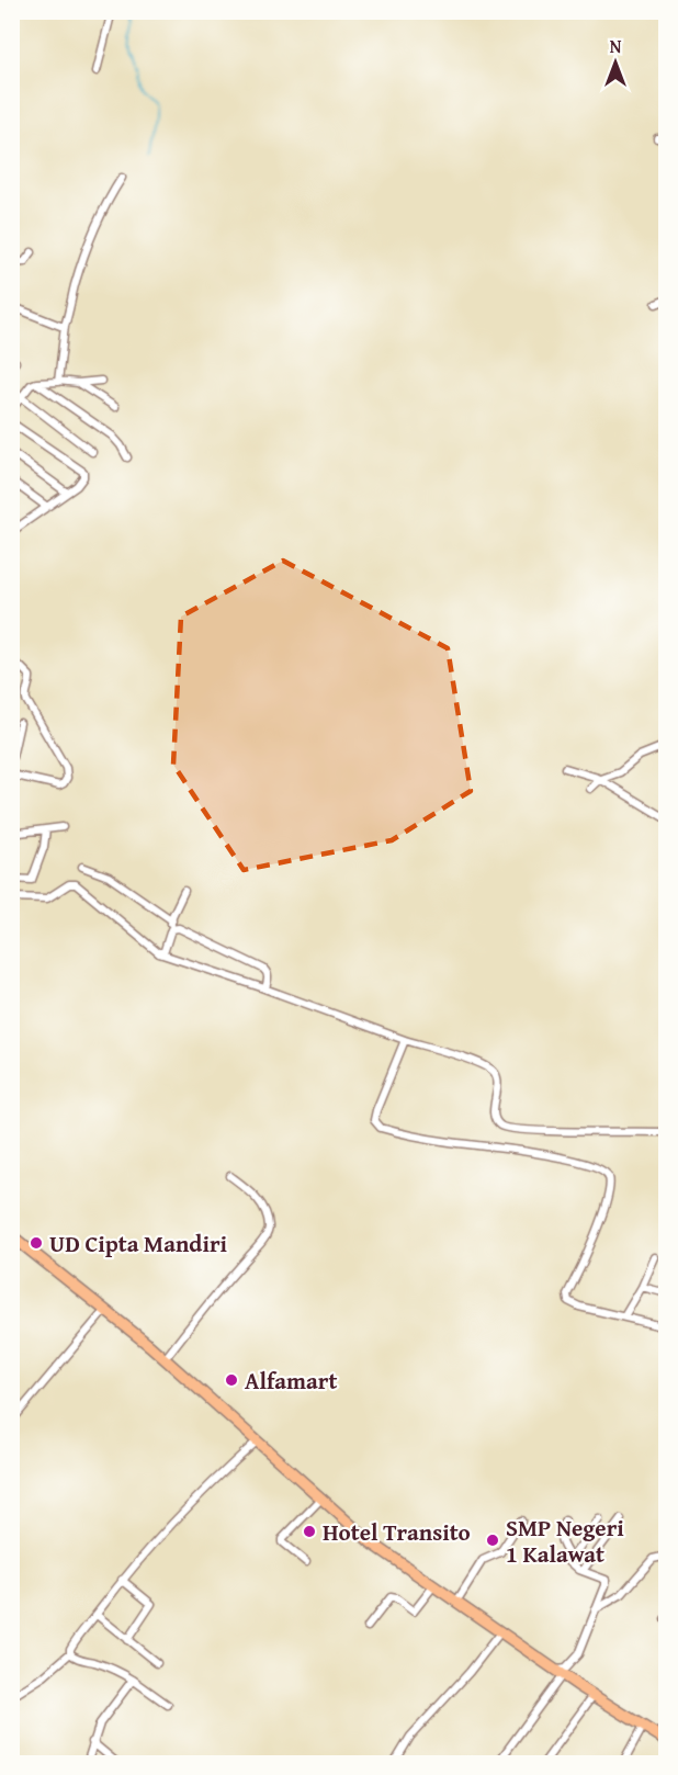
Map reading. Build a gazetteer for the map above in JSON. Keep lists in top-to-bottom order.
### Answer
{
  "places": [
    "UD Cipta Mandiri",
    "Alfamart",
    "Hotel Transito",
    "SMP Negeri 1 Kalawat"
  ],
  "north": "top"
}
